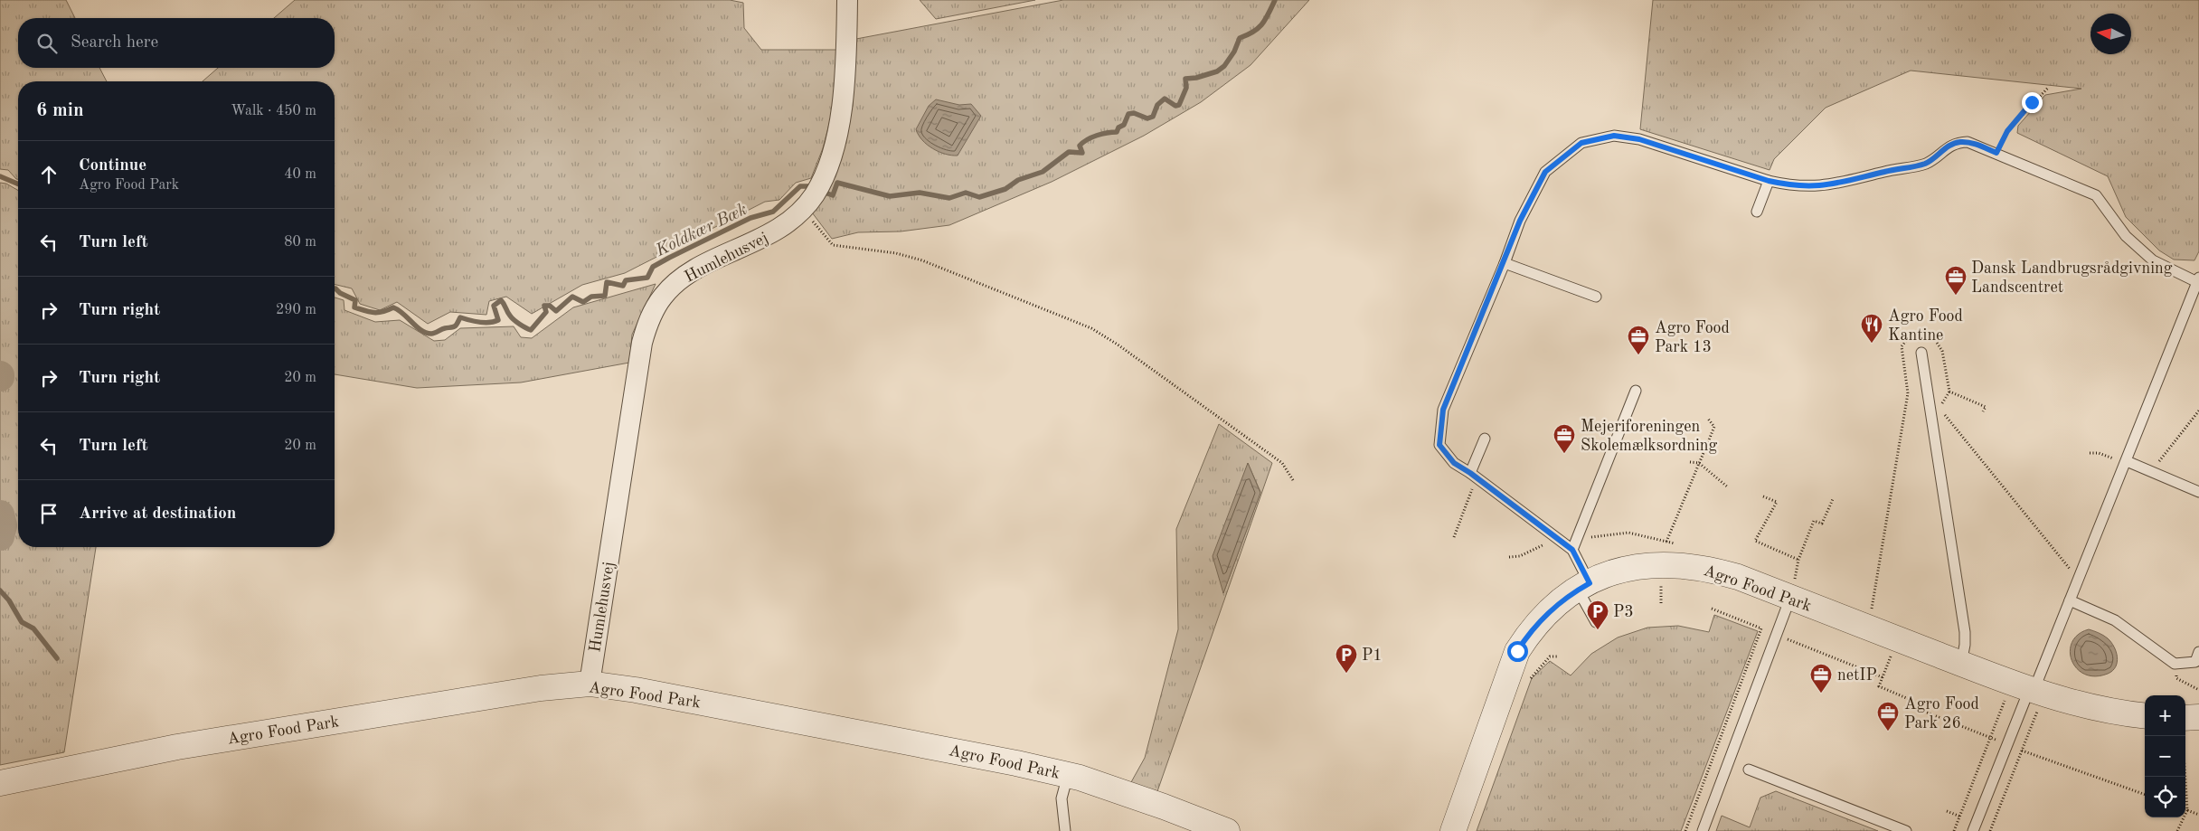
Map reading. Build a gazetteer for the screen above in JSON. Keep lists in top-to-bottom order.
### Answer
{
  "streets": {
    "street": ["Humlehusvej", "Agro Food Park"]
  },
  "crossings": [
    ["Humlehusvej", "Agro Food Park"]
  ],
  "water": ["Koldkær Bæk"],
  "places": {
    "office": [
      "Dansk Landbrugsrådgivning Landscentret",
      "Agro Food Park 13",
      "Mejeriforeningen Skolemælksordning",
      "netIP",
      "Agro Food Park 26"
    ],
    "restaurant": ["Agro Food Kantine"],
    "parking": ["P3", "P1"]
  },
  "north": "left",
  "page": {
    "search": "Search here",
    "heading": ["6 min", "Walk · 450 m"],
    "list": [
      ["Continue", "Agro Food Park", "40 m"],
      ["Turn left", "80 m"],
      ["Turn right", "290 m"],
      ["Turn right", "20 m"],
      ["Turn left", "20 m"],
      "Arrive at destination"
    ],
    "map_buttons": ["+", "−"]
  }
}
